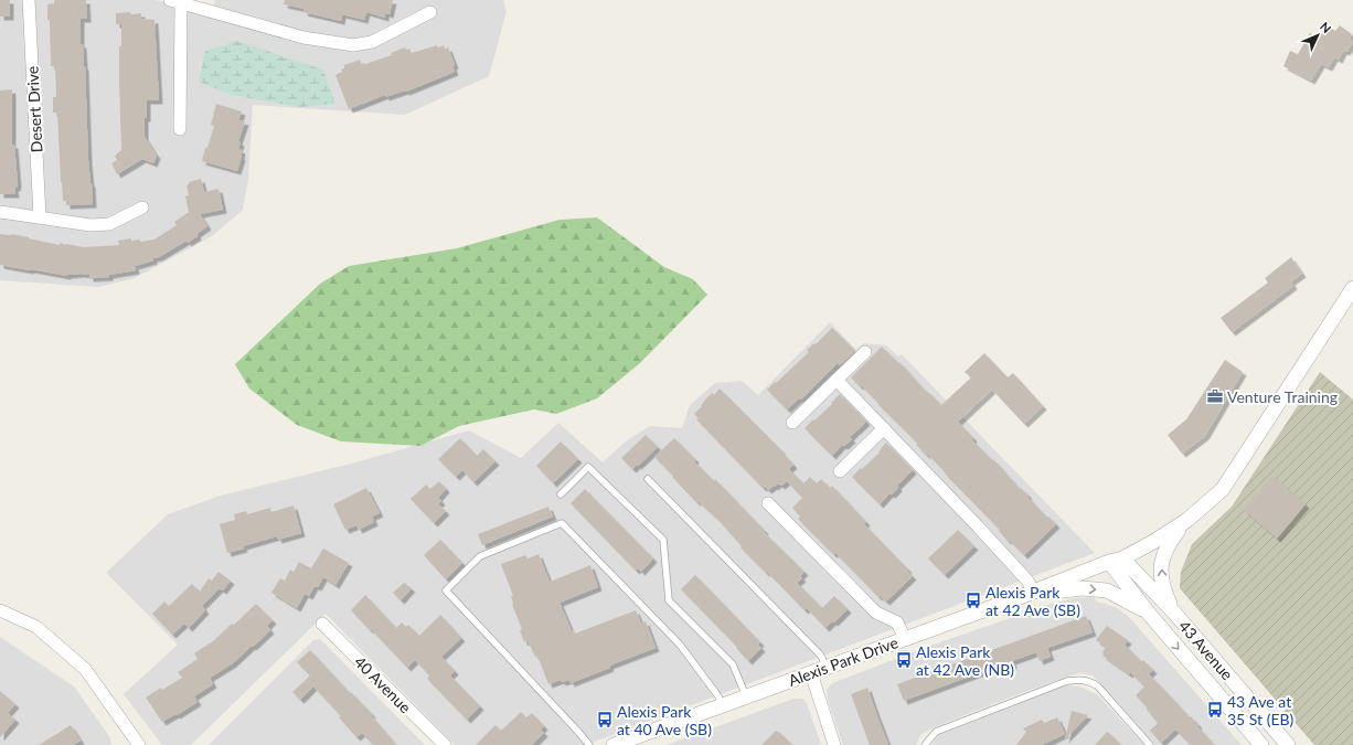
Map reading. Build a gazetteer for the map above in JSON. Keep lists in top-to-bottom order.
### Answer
{
  "streets": {
    "street": [
      "Desert Drive",
      "43 Avenue",
      "Alexis Park Drive",
      "40 Avenue"
    ]
  },
  "crossings": [
    ["43 Avenue", "Alexis Park Drive"]
  ],
  "places": {
    "office": ["Venture Training"],
    "bus stop": [
      "Alexis Park at 42 Ave (SB)",
      "Alexis Park at 42 Ave (NB)",
      "43 Ave at 35 St (EB)",
      "Alexis Park at 40 Ave (SB)"
    ]
  },
  "north": "top right"
}
